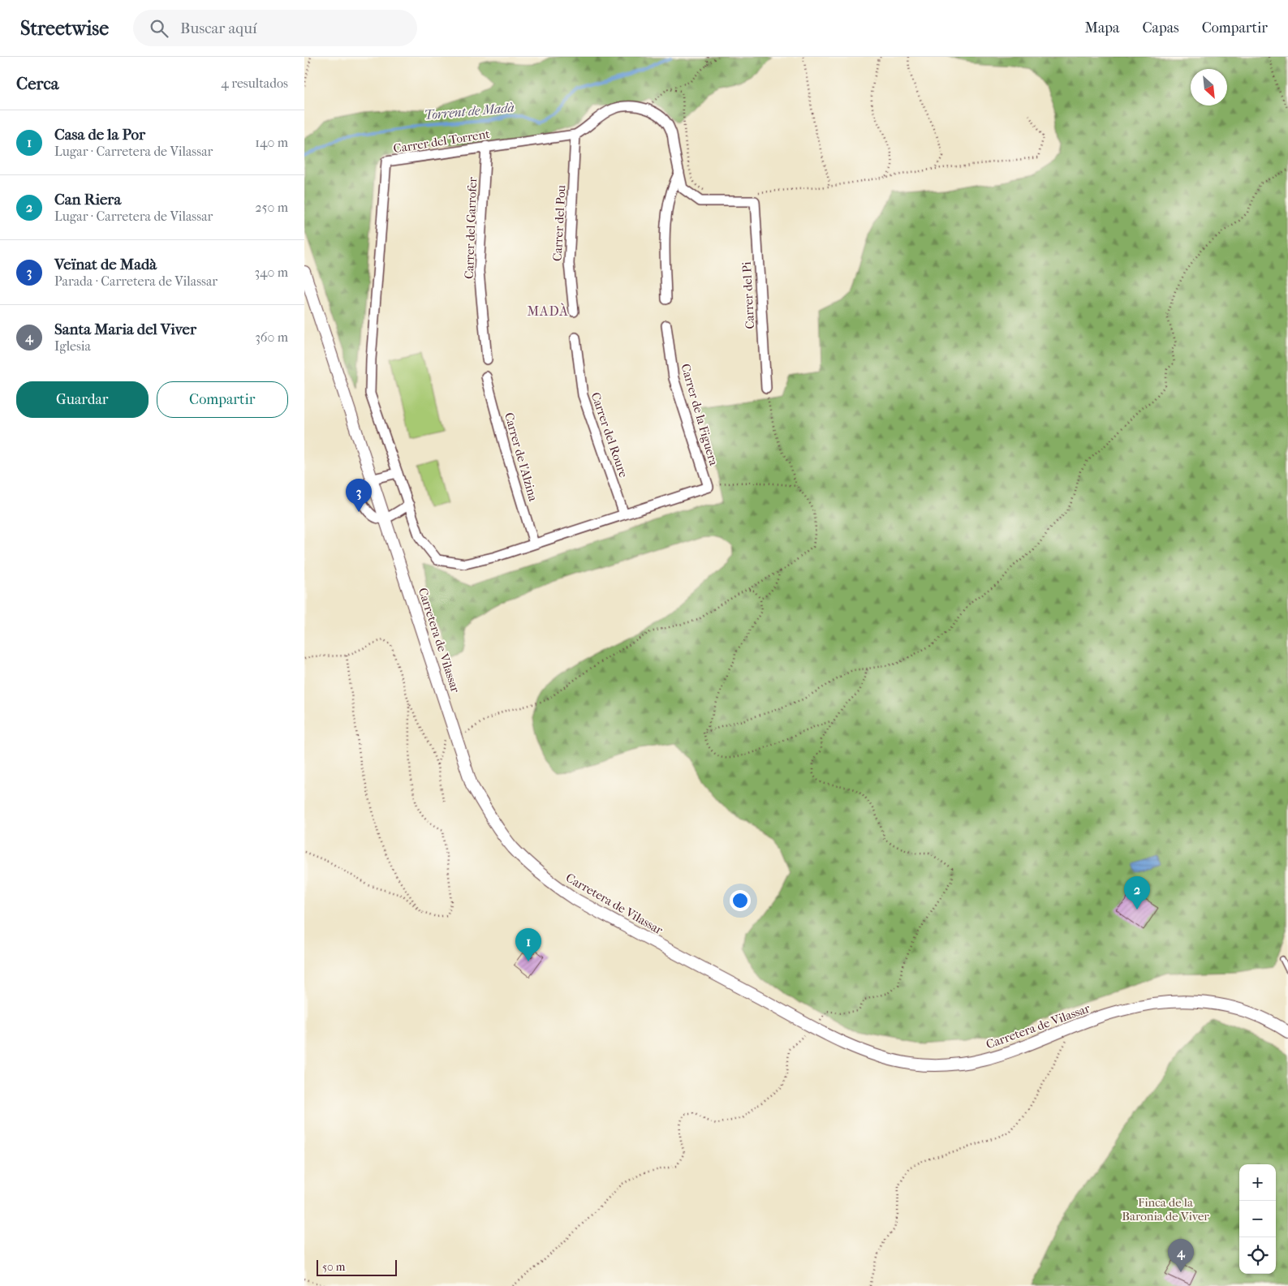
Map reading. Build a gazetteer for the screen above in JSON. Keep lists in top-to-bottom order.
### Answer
{
  "streets": {
    "street": [
      "Carrer del Torrent",
      "Carrer del Pou",
      "Carrer del Garrofer",
      "Carrer del Pi",
      "Carrer de la Figuera",
      "Carrer del Roure",
      "Carrer de l'Alzina",
      "Carretera de Vilassar"
    ]
  },
  "crossings": [
    ["Carrer del Torrent", "Carrer del Pou"],
    ["Carrer del Torrent", "Carrer del Garrofer"],
    ["Carrer del Torrent", "Carrer del Pi"],
    ["Carrer del Torrent", "Carrer de la Figuera"],
    ["Carrer del Torrent", "Carrer del Roure"],
    ["Carrer del Torrent", "Carrer de l'Alzina"]
  ],
  "districts": ["MADÀ"],
  "water": ["Torrent de Madà"],
  "parks": ["Finca de la Baronia de Viver"],
  "scale_bar": "50 m",
  "north": "bottom right",
  "page": {
    "header": "Streetwise",
    "search": "Buscar aquí",
    "nav": ["Mapa", "Capas", "Compartir"],
    "heading": ["Cerca", "4 resultados"],
    "list": [
      {
        "mark": "1",
        "name": "Casa de la Por",
        "note": "Lugar · Carretera de Vilassar",
        "value": "140 m"
      },
      {
        "mark": "2",
        "name": "Can Riera",
        "note": "Lugar · Carretera de Vilassar",
        "value": "250 m"
      },
      {
        "mark": "3",
        "name": "Veïnat de Madà",
        "note": "Parada · Carretera de Vilassar",
        "value": "340 m"
      },
      {
        "mark": "4",
        "name": "Santa Maria del Viver",
        "note": "Iglesia",
        "value": "360 m"
      }
    ],
    "buttons": ["Guardar", "Compartir"],
    "pins": [
      "3",
      "2",
      "1",
      "4"
    ],
    "map_buttons": ["+", "−"],
    "scale": "50 m"
  }
}
